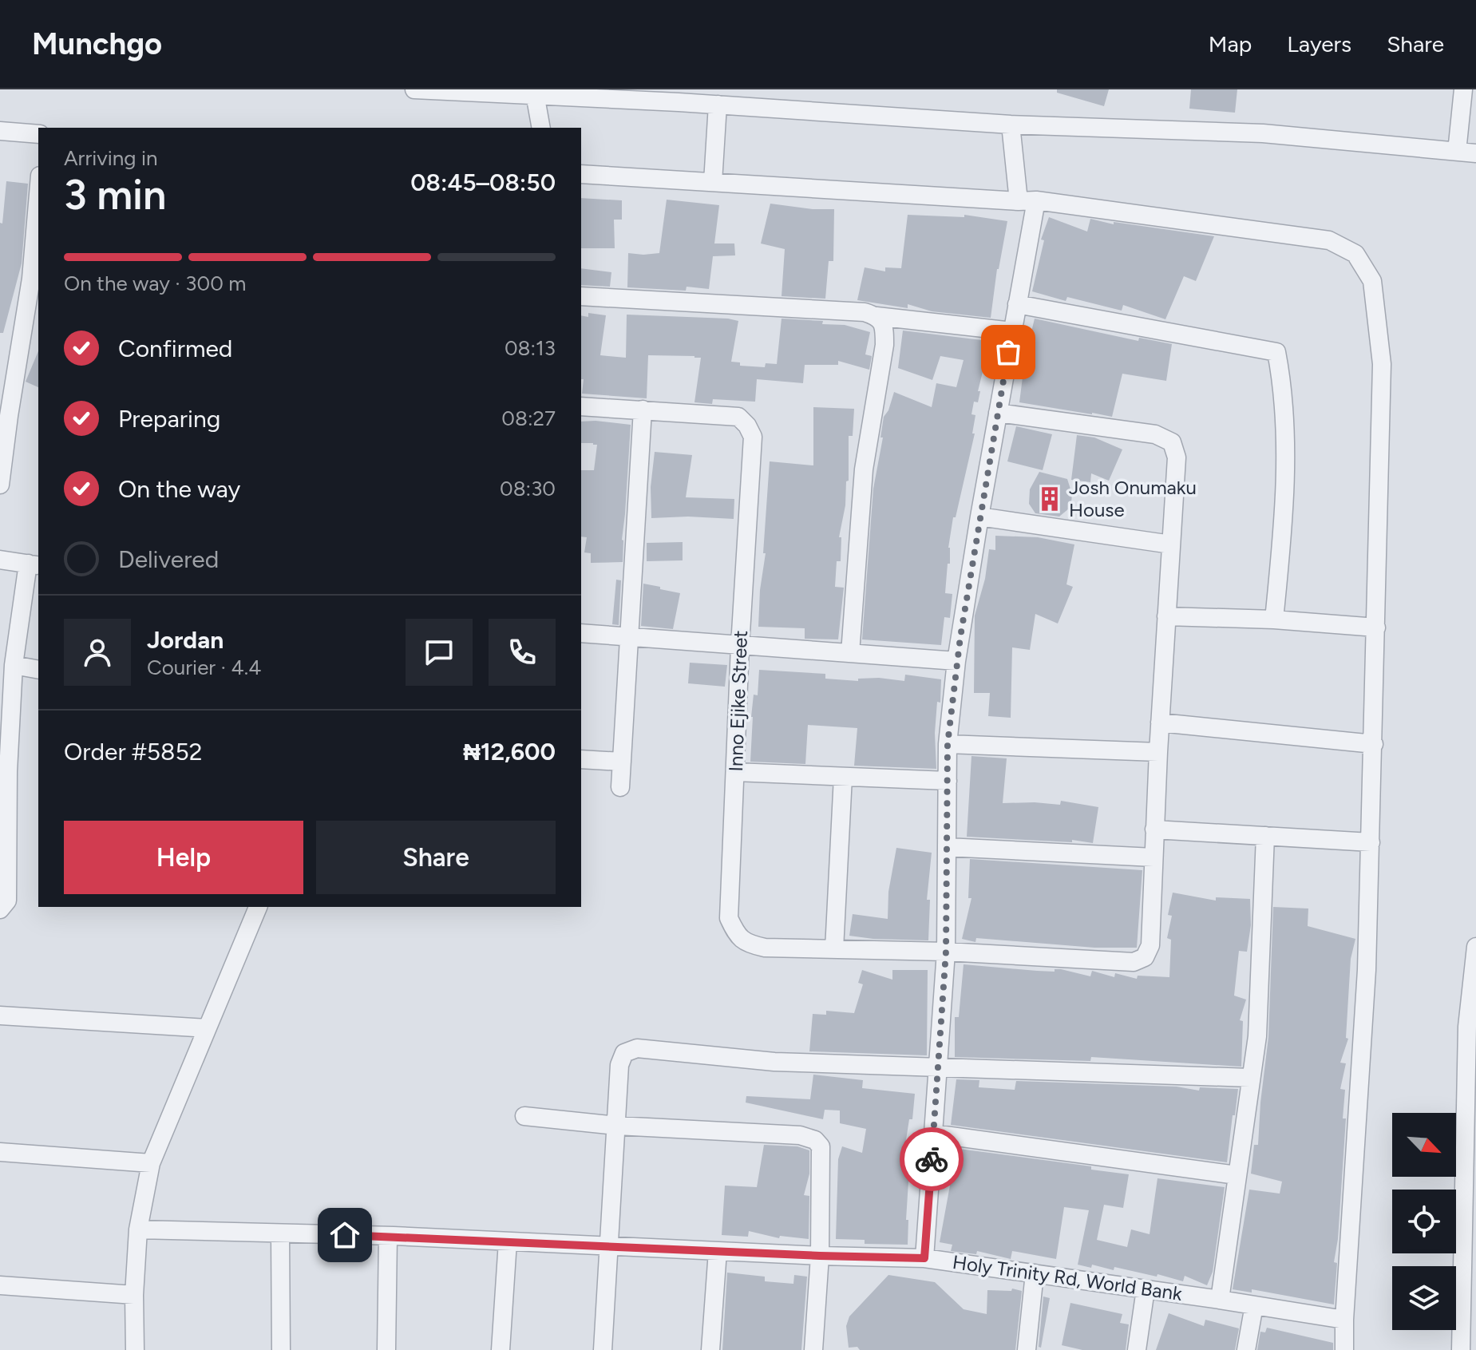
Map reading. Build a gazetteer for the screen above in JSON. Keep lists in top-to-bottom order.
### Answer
{
  "streets": {
    "street": ["Inno Ejike Street", "Holy Trinity Rd, World Bank"]
  },
  "places": {
    "building": ["Josh Onumaku House"]
  },
  "north": "bottom right",
  "page": {
    "header": "Munchgo",
    "nav": ["Map", "Layers", "Share"],
    "heading": ["3 min", "Arriving in", "08:45–08:50"],
    "panel": [
      "Jordan",
      "Courier · 4.4",
      "Order #5852",
      "₦12,600"
    ],
    "bar": "On the way · 300 m",
    "list": [
      ["Confirmed", "08:13"],
      ["Preparing", "08:27"],
      ["On the way", "08:30"],
      "Delivered"
    ],
    "buttons": ["Help", "Share"]
  }
}
